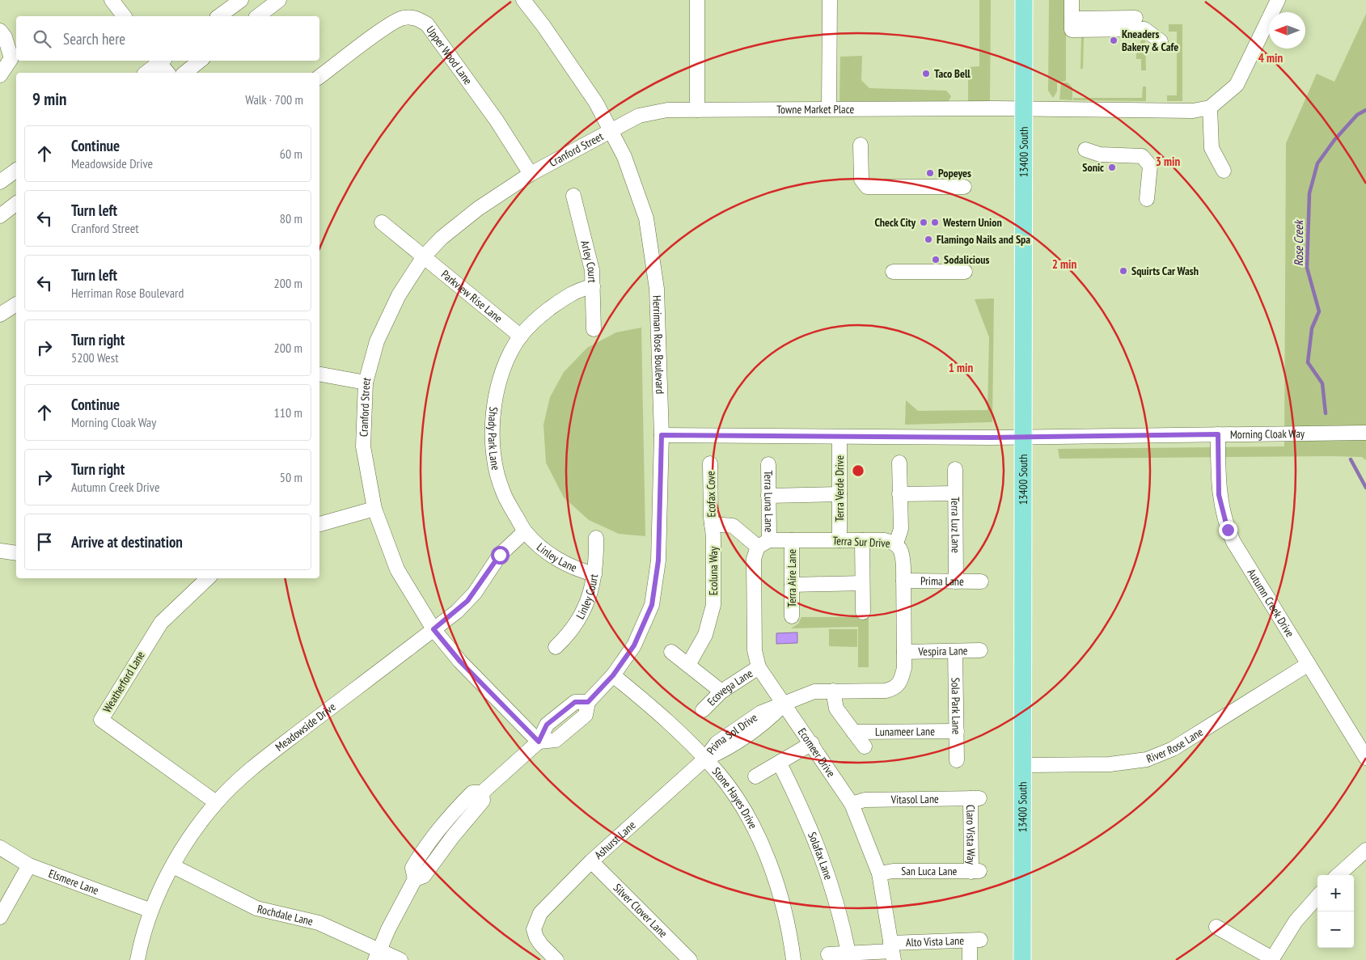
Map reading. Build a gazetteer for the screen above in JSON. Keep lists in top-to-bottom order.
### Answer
{
  "streets": {
    "main road": ["13400 South"],
    "street": [
      "Upper Wood Lane",
      "Towne Market Place",
      "Cranford Street",
      "Arley Court",
      "Parkview Rise Lane",
      "Herriman Rose Boulevard",
      "Morning Cloak Way",
      "Shady Park Lane",
      "Terra Verde Drive",
      "Ecofax Cove",
      "Terra Luna Lane",
      "Terra Luz Lane",
      "Terra Sur Drive",
      "Linley Lane",
      "Ecoluna Way",
      "Terra Aire Lane",
      "Prima Lane",
      "Linley Court",
      "Autumn Creek Drive",
      "Vespira Lane",
      "Weatherford Lane",
      "Ecovega Lane",
      "Sola Park Lane",
      "Meadowside Drive",
      "Lunameer Lane",
      "Prima Sol Drive",
      "River Rose Lane",
      "Ecomeer Drive",
      "Stone Hayes Drive",
      "Vitasol Lane",
      "Claro Vista Way",
      "Ashurst Lane",
      "Solafax Lane",
      "San Luca Lane",
      "Elsmere Lane",
      "Silver Clover Lane",
      "Rochdale Lane",
      "Alto Vista Lane"
    ]
  },
  "crossings": [
    ["Upper Wood Lane", "Cranford Street"],
    ["Towne Market Place", "Cranford Street"],
    ["Towne Market Place", "13400 South"],
    ["Towne Market Place", "Herriman Rose Boulevard"],
    ["Cranford Street", "Parkview Rise Lane"],
    ["Cranford Street", "Herriman Rose Boulevard"],
    ["Cranford Street", "Meadowside Drive"],
    ["13400 South", "Morning Cloak Way"],
    ["13400 South", "River Rose Lane"],
    ["Arley Court", "Shady Park Lane"],
    ["Parkview Rise Lane", "Shady Park Lane"],
    ["Herriman Rose Boulevard", "Morning Cloak Way"],
    ["Herriman Rose Boulevard", "Stone Hayes Drive"],
    ["Herriman Rose Boulevard", "Rochdale Lane"],
    ["Morning Cloak Way", "Terra Verde Drive"],
    ["Morning Cloak Way", "Autumn Creek Drive"],
    ["Shady Park Lane", "Linley Lane"],
    ["Shady Park Lane", "Meadowside Drive"],
    ["Terra Verde Drive", "Terra Sur Drive"],
    ["Ecofax Cove", "Ecoluna Way"],
    ["Terra Luna Lane", "Terra Sur Drive"],
    ["Terra Luna Lane", "Ecomeer Drive"],
    ["Terra Luz Lane", "Prima Lane"],
    ["Terra Sur Drive", "Terra Aire Lane"],
    ["Terra Sur Drive", "Prima Lane"],
    ["Terra Sur Drive", "Vespira Lane"],
    ["Terra Sur Drive", "Prima Sol Drive"],
    ["Terra Sur Drive", "Ecomeer Drive"],
    ["Linley Lane", "Linley Court"],
    ["Linley Lane", "Meadowside Drive"],
    ["Autumn Creek Drive", "River Rose Lane"],
    ["Vespira Lane", "Sola Park Lane"],
    ["Weatherford Lane", "Meadowside Drive"],
    ["Ecovega Lane", "Ecomeer Drive"],
    ["Sola Park Lane", "Lunameer Lane"],
    ["Meadowside Drive", "Elsmere Lane"],
    ["Meadowside Drive", "Rochdale Lane"],
    ["Lunameer Lane", "Prima Sol Drive"],
    ["Prima Sol Drive", "Ecomeer Drive"],
    ["Prima Sol Drive", "Stone Hayes Drive"],
    ["Prima Sol Drive", "Ashurst Lane"],
    ["Ecomeer Drive", "Vitasol Lane"],
    ["Ecomeer Drive", "San Luca Lane"],
    ["Ecomeer Drive", "Alto Vista Lane"],
    ["Stone Hayes Drive", "Ashurst Lane"],
    ["Vitasol Lane", "Claro Vista Way"],
    ["Claro Vista Way", "San Luca Lane"],
    ["Ashurst Lane", "Silver Clover Lane"],
    ["Solafax Lane", "Alto Vista Lane"]
  ],
  "water": ["Rose Creek"],
  "places": [
    "Kneaders Bakery & Cafe",
    "Taco Bell",
    "Sonic",
    "Popeyes",
    "Check City",
    "Western Union",
    "Flamingo Nails and Spa",
    "Sodalicious",
    "Squirts Car Wash"
  ],
  "north": "left",
  "page": {
    "search": "Search here",
    "heading": ["9 min", "Walk · 700 m"],
    "list": [
      ["Continue", "Meadowside Drive", "60 m"],
      ["Turn left", "Cranford Street", "80 m"],
      ["Turn left", "Herriman Rose Boulevard", "200 m"],
      ["Turn right", "5200 West", "200 m"],
      ["Continue", "Morning Cloak Way", "110 m"],
      ["Turn right", "Autumn Creek Drive", "50 m"],
      "Arrive at destination"
    ],
    "map_buttons": ["+", "−"]
  },
  "rings": [
    "4 min",
    "3 min",
    "2 min",
    "1 min"
  ]
}
